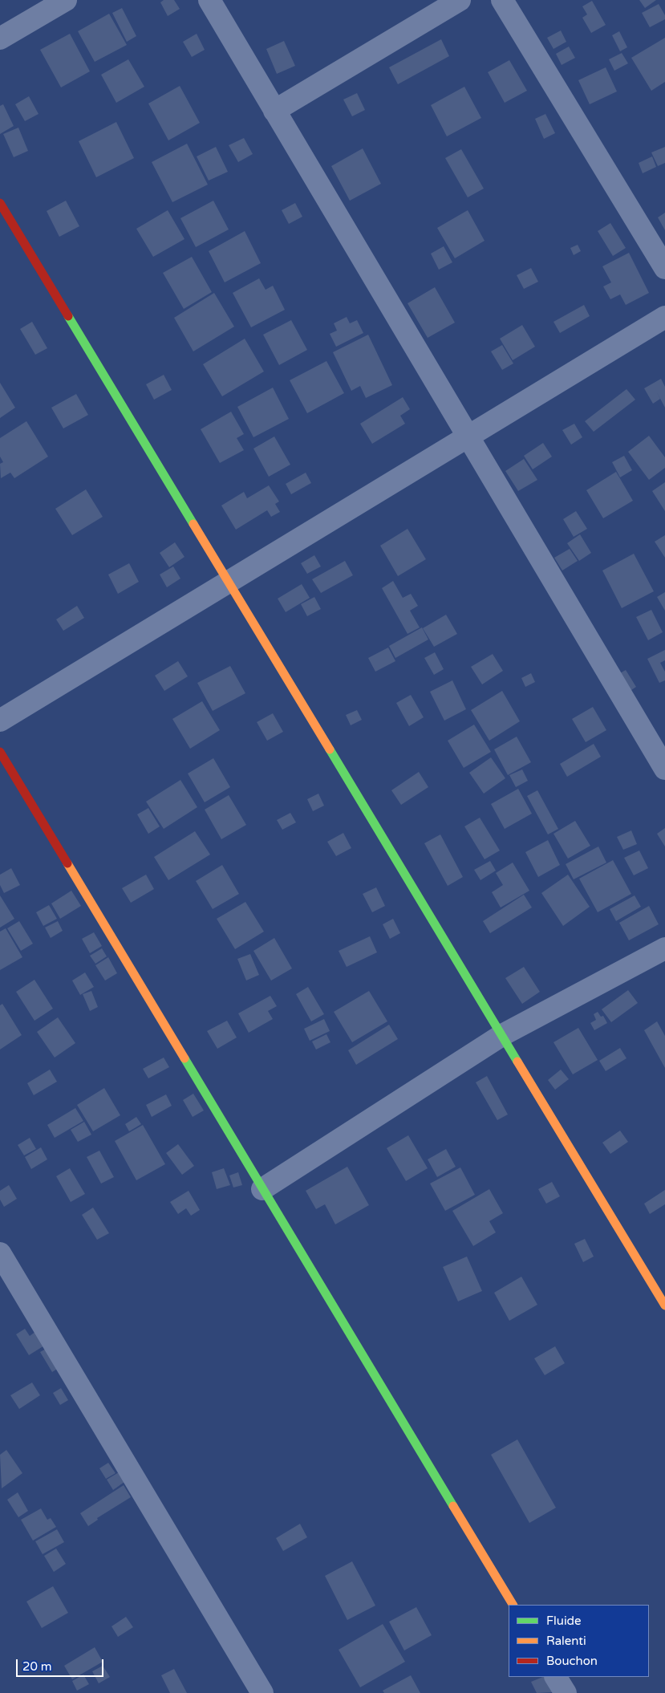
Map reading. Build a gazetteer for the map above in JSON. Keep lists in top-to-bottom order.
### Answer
{
  "legend": ["Fluide", "Ralenti", "Bouchon"],
  "scale_bar": "20 m"
}
